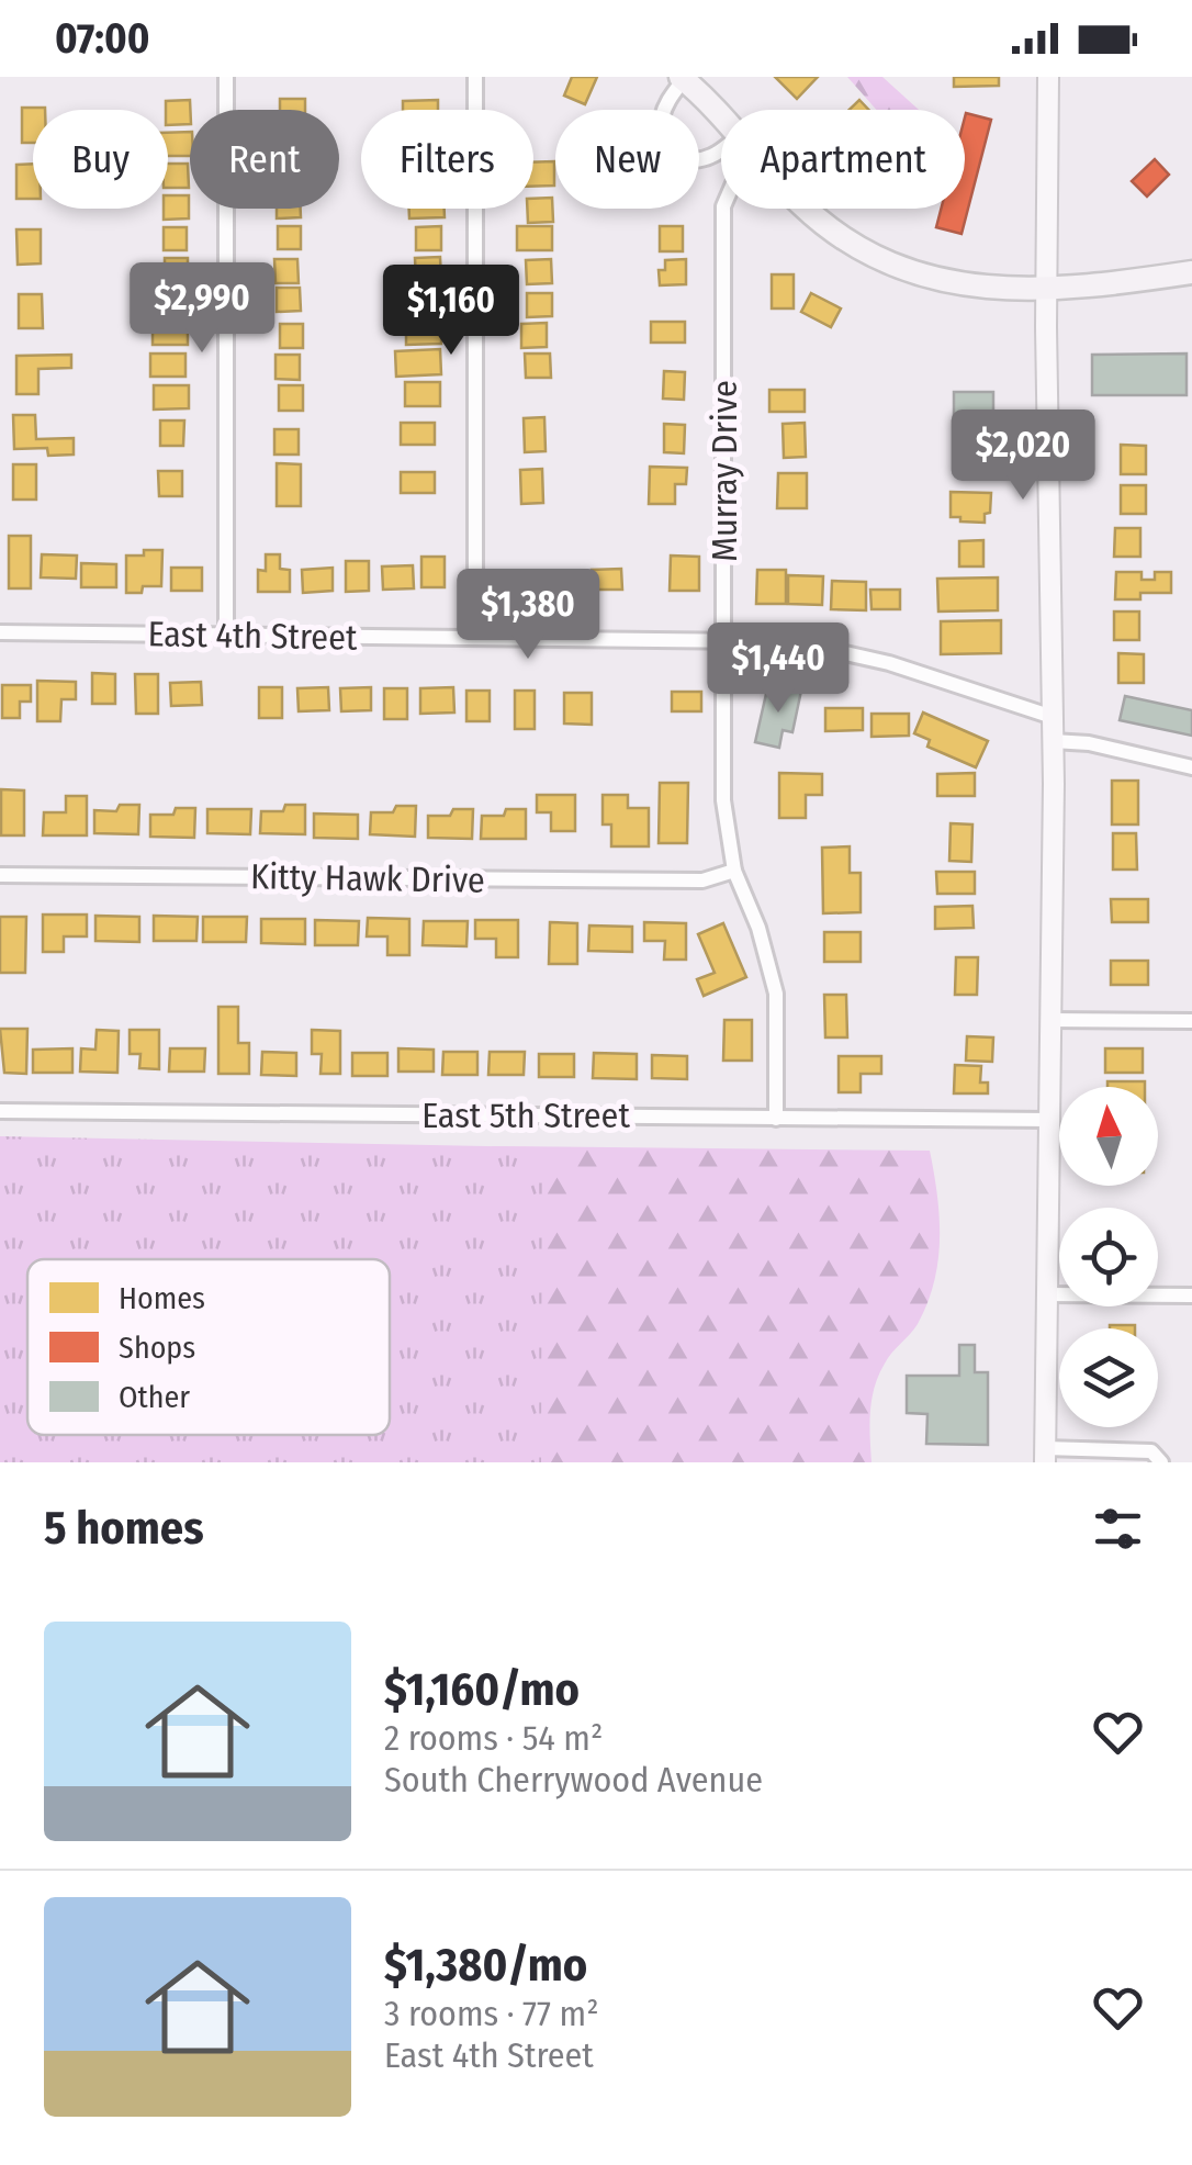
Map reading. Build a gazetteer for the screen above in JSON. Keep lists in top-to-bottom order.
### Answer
{
  "streets": {
    "street": [
      "Murray Drive",
      "East 4th Street",
      "Kitty Hawk Drive",
      "East 5th Street"
    ]
  },
  "crossings": [
    ["Murray Drive", "East 4th Street"],
    ["Murray Drive", "Kitty Hawk Drive"],
    ["Murray Drive", "East 5th Street"]
  ],
  "legend": ["Homes", "Shops", "Other"],
  "north": "top",
  "page": {
    "status": "07:00",
    "chip": [
      "Buy",
      "Rent",
      "Filters",
      "New",
      "Apartment"
    ],
    "price": [
      "$2,990",
      "$1,160",
      "$2,020",
      "$1,380",
      "$1,440"
    ],
    "heading": "5 homes",
    "list": [
      {
        "name": "$1,160/mo",
        "note": "2 rooms · 54 m² · South Cherrywood Avenue"
      },
      {
        "name": "$1,380/mo",
        "note": "3 rooms · 77 m² · East 4th Street"
      }
    ]
  }
}
